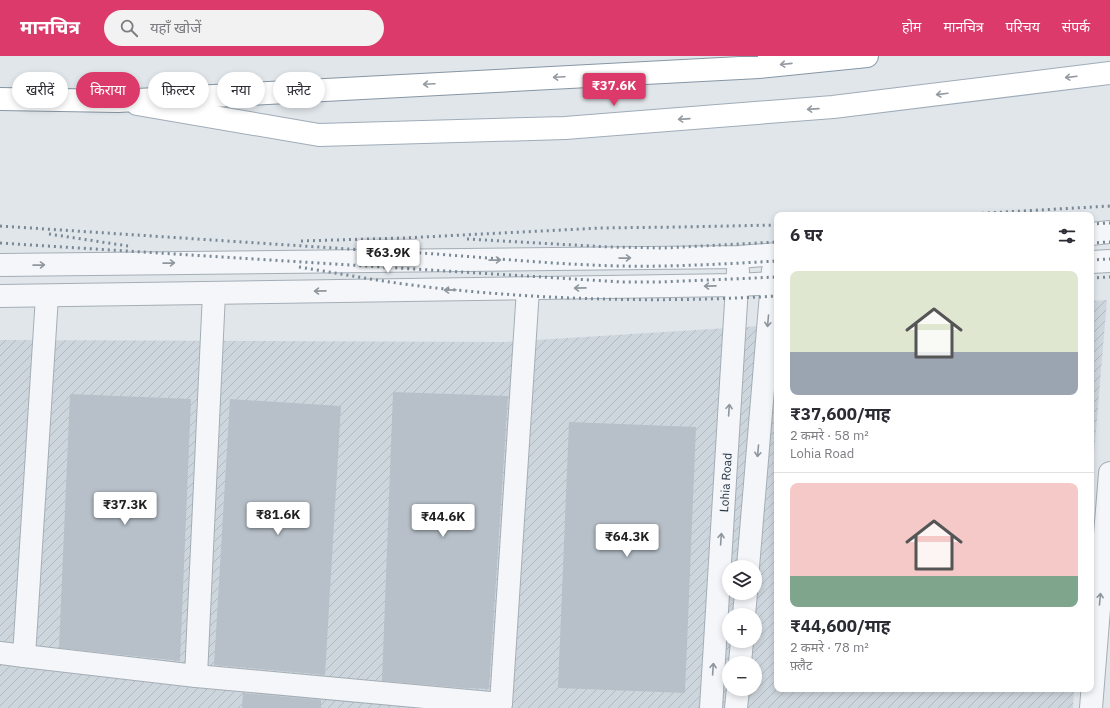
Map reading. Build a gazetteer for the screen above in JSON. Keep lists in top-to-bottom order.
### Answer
{
  "streets": {
    "street": ["Lohia Road"]
  },
  "page": {
    "header": "मानचित्र",
    "search": "यहाँ खोजें",
    "nav": [
      "होम",
      "मानचित्र",
      "परिचय",
      "संपर्क"
    ],
    "chip": [
      "खरीदें",
      "किराया",
      "फ़िल्टर",
      "नया",
      "फ़्लैट"
    ],
    "price": [
      "₹37.6K",
      "₹63.9K",
      "₹37.3K",
      "₹81.6K",
      "₹44.6K",
      "₹64.3K"
    ],
    "heading": "6 घर",
    "list": [
      {
        "name": "₹37,600/माह",
        "note": "2 कमरे · 58 m² · Lohia Road"
      },
      {
        "name": "₹44,600/माह",
        "note": "2 कमरे · 78 m² · फ़्लैट"
      }
    ],
    "map_buttons": ["+", "−"]
  }
}
